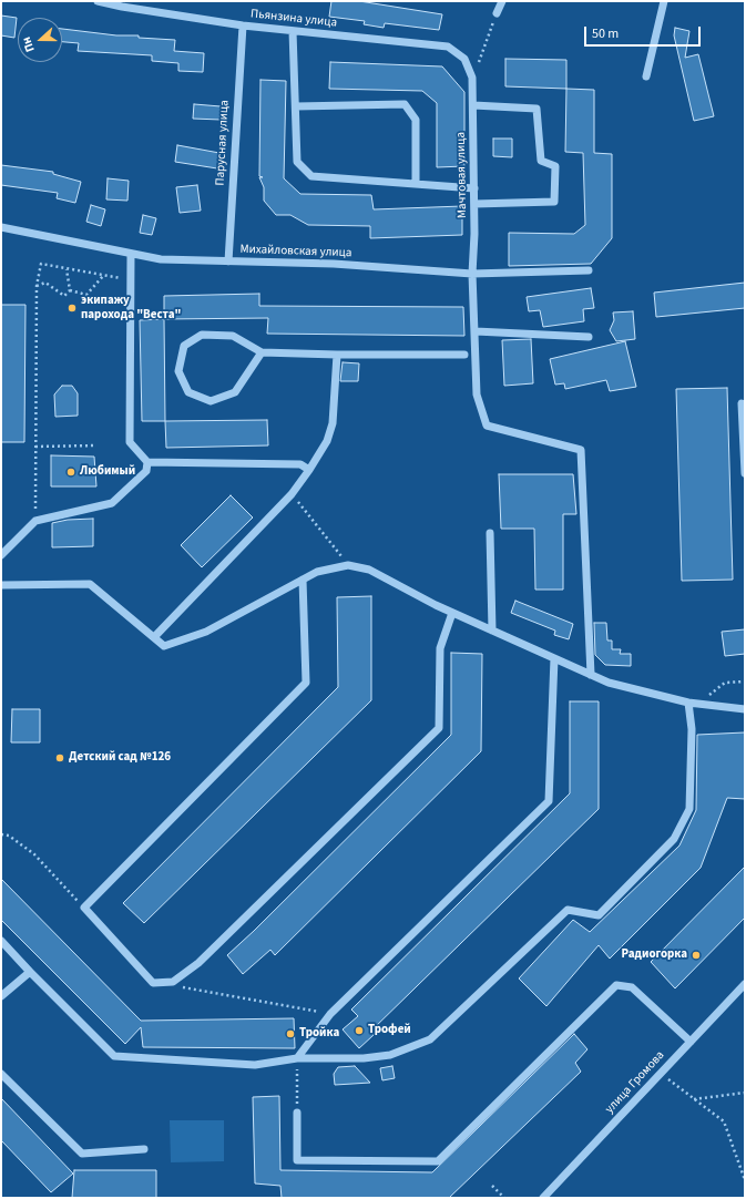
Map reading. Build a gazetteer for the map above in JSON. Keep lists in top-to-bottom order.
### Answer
{
  "streets": {
    "street": [
      "Пьянзина улица",
      "Парусная улица",
      "Мачтовая улица",
      "Михайловская улица",
      "улица Громова"
    ]
  },
  "crossings": [
    ["Пьянзина улица", "Парусная улица"],
    ["Пьянзина улица", "Мачтовая улица"],
    ["Парусная улица", "Михайловская улица"],
    ["Мачтовая улица", "Михайловская улица"]
  ],
  "places": [
    "экипажу парохода \"Веста\"",
    "Любимый",
    "Детский сад №126",
    "Радиогорка",
    "Трофей",
    "Тройка"
  ],
  "scale_bar": "50 m",
  "north": "left"
}
